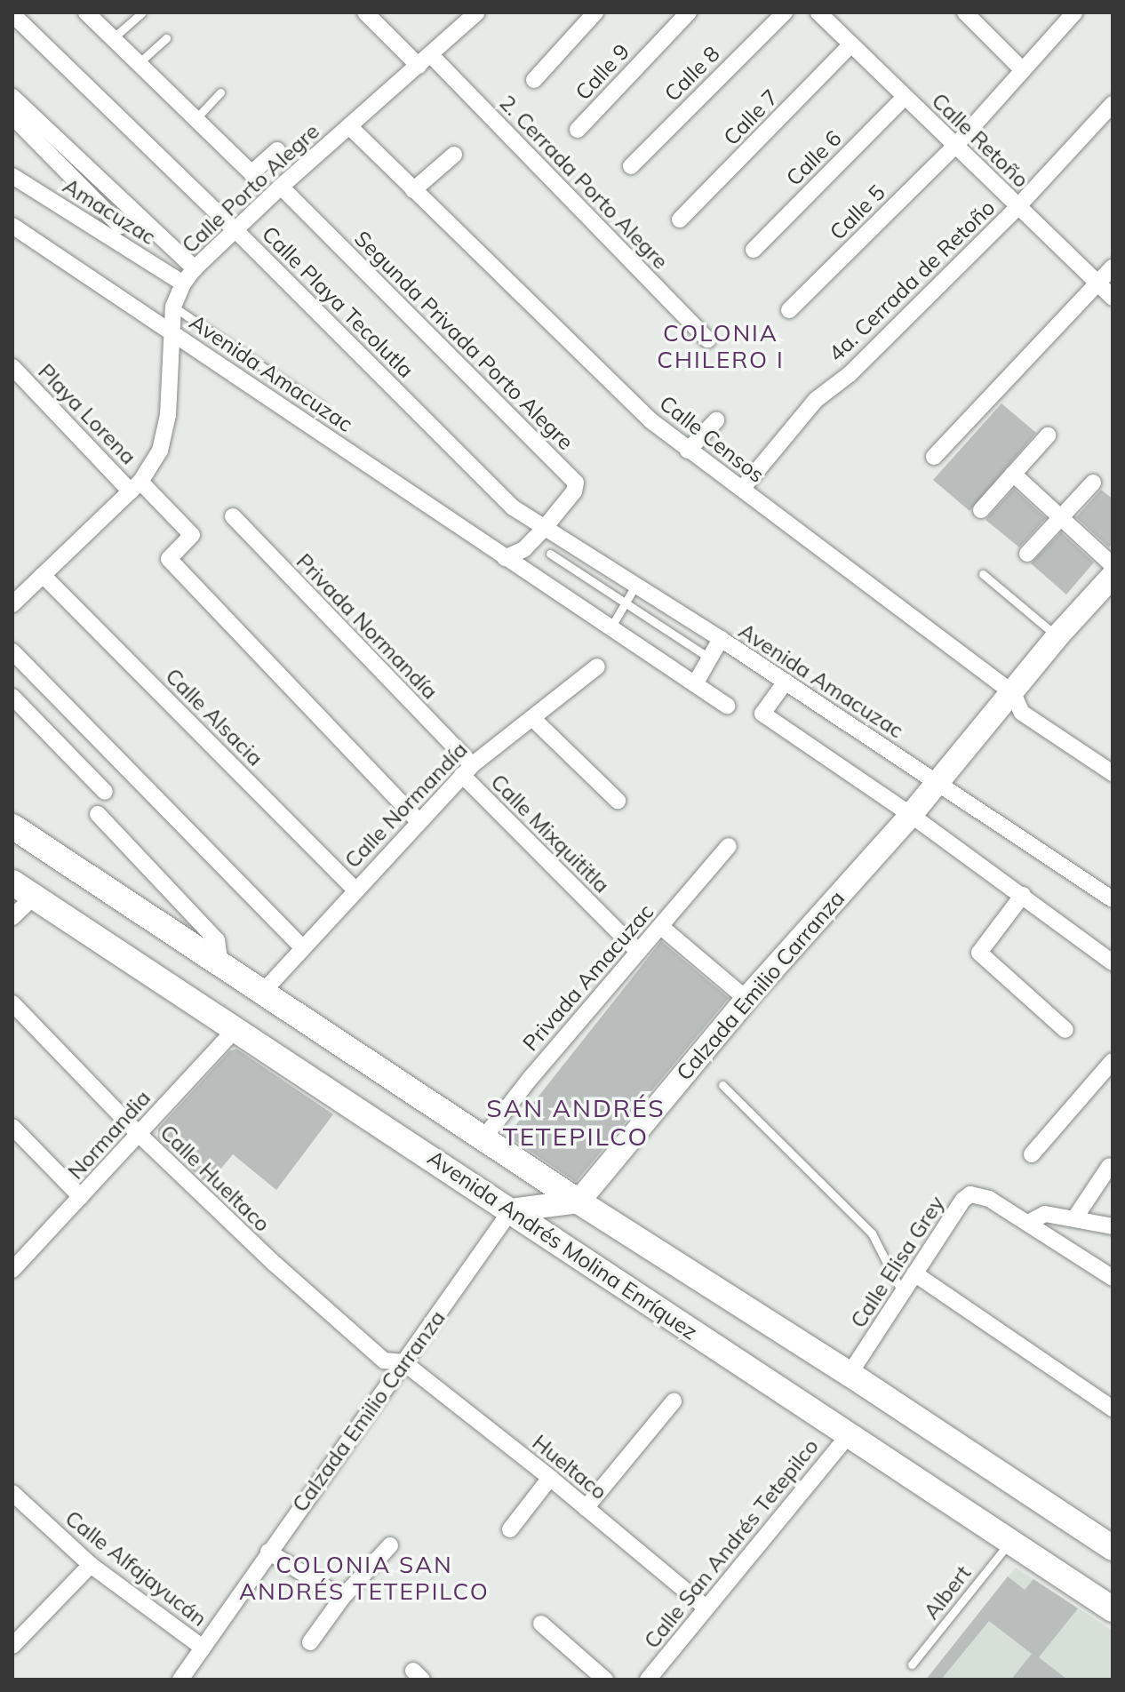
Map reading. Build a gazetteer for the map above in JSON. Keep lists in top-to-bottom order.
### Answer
{
  "streets": {
    "main road": ["Avenida Andrés Molina Enríquez"],
    "street": [
      "Calle 9",
      "Calle 8",
      "Calle 7",
      "Calle Retoño",
      "Calle 6",
      "2. Cerrada Porto Alegre",
      "Calle Porto Alegre",
      "Amacuzac",
      "Calle 5",
      "4a. Cerrada de Retoño",
      "Calle Playa Tecolutla",
      "Segunda Privada Porto Alegre",
      "Avenida Amacuzac",
      "Playa Lorena",
      "Calle Censos",
      "Privada Normandía",
      "Calle Alsacia",
      "Calle Normandía",
      "Calle Mixquititla",
      "Privada Amacuzac",
      "Calzada Emilio Carranza",
      "Normandia",
      "Calle Hueltaco",
      "Calle Elisa Grey",
      "Hueltaco",
      "Calle San Andrés Tetepilco",
      "Calle Alfajayucán"
    ],
    "lane": ["Albert"]
  },
  "crossings": [
    ["Calle 7", "Calle Retoño"],
    ["Calle Retoño", "Calle 6"],
    ["Calle Retoño", "Calle 5"],
    ["Calle Retoño", "4a. Cerrada de Retoño"],
    ["2. Cerrada Porto Alegre", "Calle Porto Alegre"],
    ["Calle Porto Alegre", "Amacuzac"],
    ["Calle Porto Alegre", "Calle Playa Tecolutla"],
    ["Calle Porto Alegre", "Segunda Privada Porto Alegre"],
    ["Calle Porto Alegre", "Avenida Amacuzac"],
    ["Calle Porto Alegre", "Playa Lorena"],
    ["Calle Porto Alegre", "Calle Censos"],
    ["Calle Porto Alegre", "Calle Alsacia"],
    ["4a. Cerrada de Retoño", "Calle Censos"],
    ["Calle Playa Tecolutla", "Segunda Privada Porto Alegre"],
    ["Calle Playa Tecolutla", "Avenida Amacuzac"],
    ["Segunda Privada Porto Alegre", "Avenida Amacuzac"],
    ["Avenida Amacuzac", "Calzada Emilio Carranza"],
    ["Playa Lorena", "Calle Normandía"],
    ["Calle Censos", "Calzada Emilio Carranza"],
    ["Privada Normandía", "Calle Normandía"],
    ["Privada Normandía", "Calle Mixquititla"],
    ["Calle Alsacia", "Calle Normandía"],
    ["Calle Normandía", "Calle Mixquititla"],
    ["Calle Normandía", "Avenida Andrés Molina Enríquez"],
    ["Calle Mixquititla", "Privada Amacuzac"],
    ["Privada Amacuzac", "Avenida Andrés Molina Enríquez"],
    ["Calzada Emilio Carranza", "Calle Hueltaco"],
    ["Calzada Emilio Carranza", "Avenida Andrés Molina Enríquez"],
    ["Calzada Emilio Carranza", "Hueltaco"],
    ["Calzada Emilio Carranza", "Calle Alfajayucán"],
    ["Normandia", "Calle Hueltaco"],
    ["Normandia", "Avenida Andrés Molina Enríquez"],
    ["Calle Hueltaco", "Hueltaco"],
    ["Avenida Andrés Molina Enríquez", "Calle Elisa Grey"],
    ["Avenida Andrés Molina Enríquez", "Calle San Andrés Tetepilco"],
    ["Avenida Andrés Molina Enríquez", "Albert"],
    ["Hueltaco", "Calle San Andrés Tetepilco"]
  ],
  "districts": ["COLONIA CHILERO I", "SAN ANDRÉS TETEPILCO", "COLONIA SAN ANDRÉS TETEPILCO"]
}
